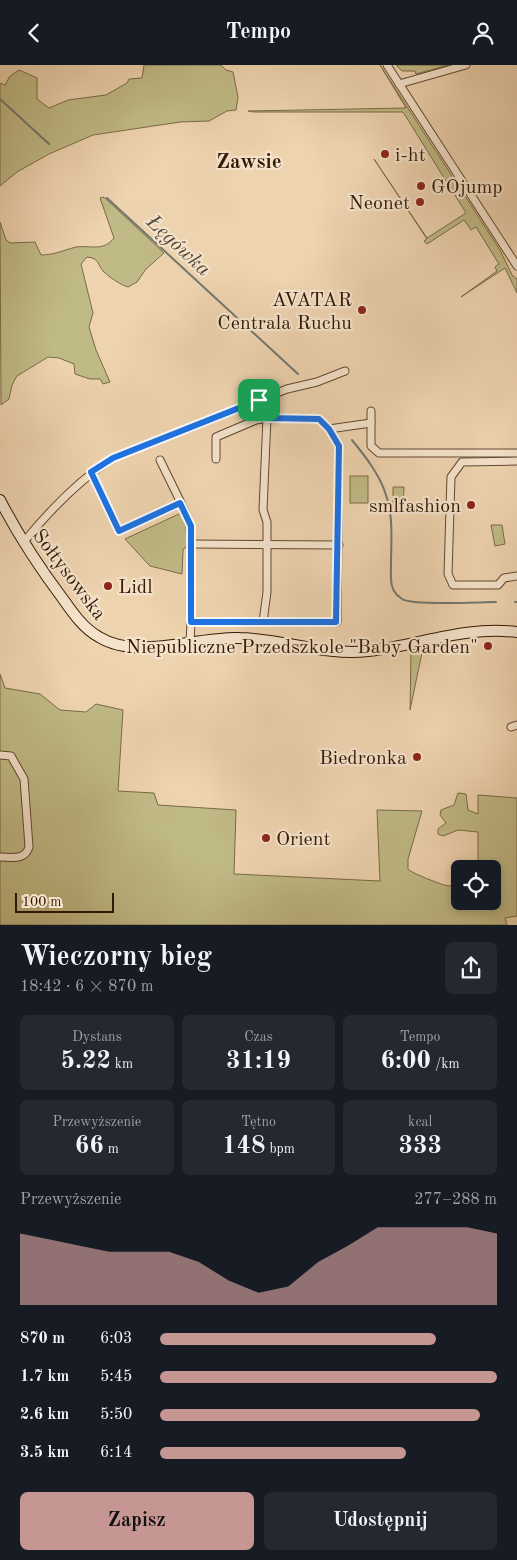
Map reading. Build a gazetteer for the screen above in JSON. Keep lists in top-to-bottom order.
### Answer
{
  "streets": {
    "street": ["Sołtysowska"]
  },
  "districts": ["Zawsie"],
  "water": ["Łęgówka"],
  "places": [
    "i-ht",
    "GOjump",
    "Neonet",
    "AVATAR Centrala Ruchu",
    "smlfashion",
    "Lidl",
    "Niepubliczne Przedszkole \"Baby Garden\"",
    "Biedronka",
    "Orient"
  ],
  "scale_bar": "100 m",
  "page": {
    "header": "Tempo",
    "scale": "100 m",
    "heading": ["Wieczorny bieg", "18:42 · 6 × 870 m"],
    "stats": [
      ["Dystans", "5.22 km"],
      ["Czas", "31:19"],
      ["Tempo", "6:00 /km"],
      ["Przewyższenie", "66 m"],
      ["Tętno", "148 bpm"],
      ["kcal", "333"]
    ],
    "chart": ["Przewyższenie", "277–288 m"],
    "list": [
      {
        "name": "870 m",
        "note": "6:03"
      },
      {
        "name": "1.7 km",
        "note": "5:45"
      },
      {
        "name": "2.6 km",
        "note": "5:50"
      },
      {
        "name": "3.5 km",
        "note": "6:14"
      }
    ],
    "buttons": ["Zapisz", "Udostępnij"]
  }
}
